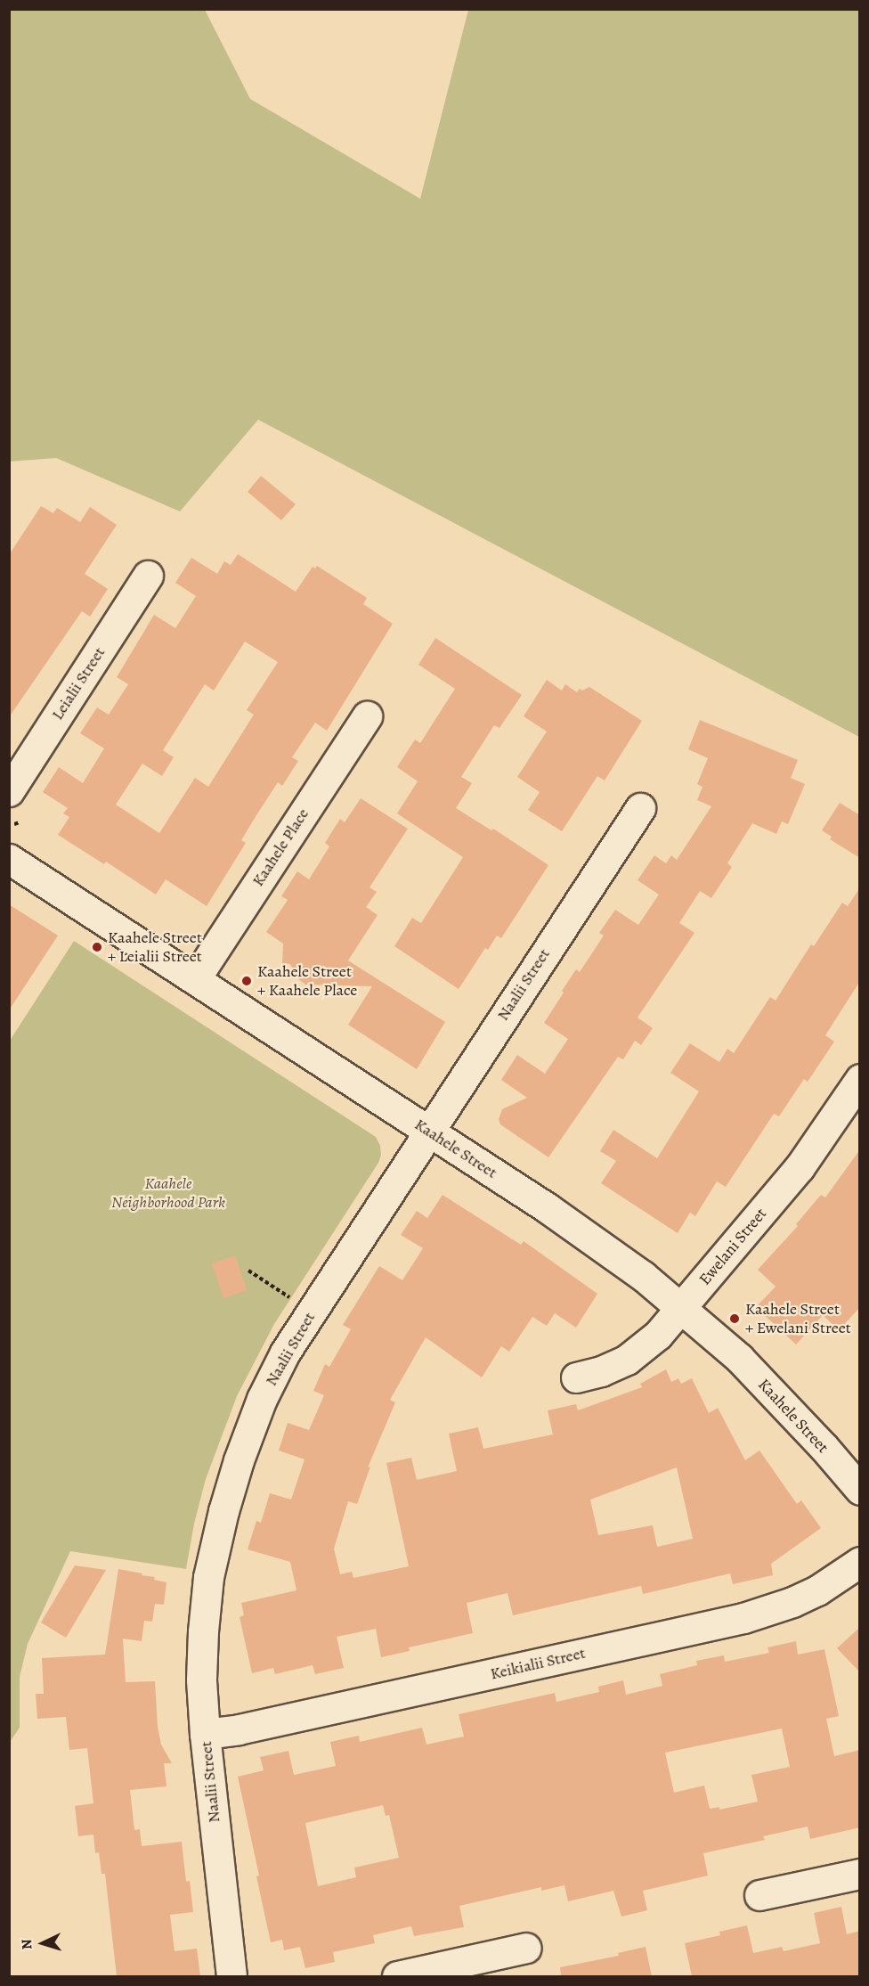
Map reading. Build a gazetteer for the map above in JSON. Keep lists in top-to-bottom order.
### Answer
{
  "streets": {
    "street": [
      "Leialii Street",
      "Kaahele Place",
      "Naalii Street",
      "Kaahele Street",
      "Ewelani Street",
      "Keikialii Street"
    ]
  },
  "crossings": [
    ["Kaahele Place", "Kaahele Street"],
    ["Naalii Street", "Kaahele Street"],
    ["Naalii Street", "Keikialii Street"],
    ["Kaahele Street", "Ewelani Street"]
  ],
  "parks": ["Kaahele Neighborhood Park"],
  "places": ["Kaahele Street + Leialii Street", "Kaahele Street + Kaahele Place", "Kaahele Street + Ewelani Street"],
  "north": "left"
}
